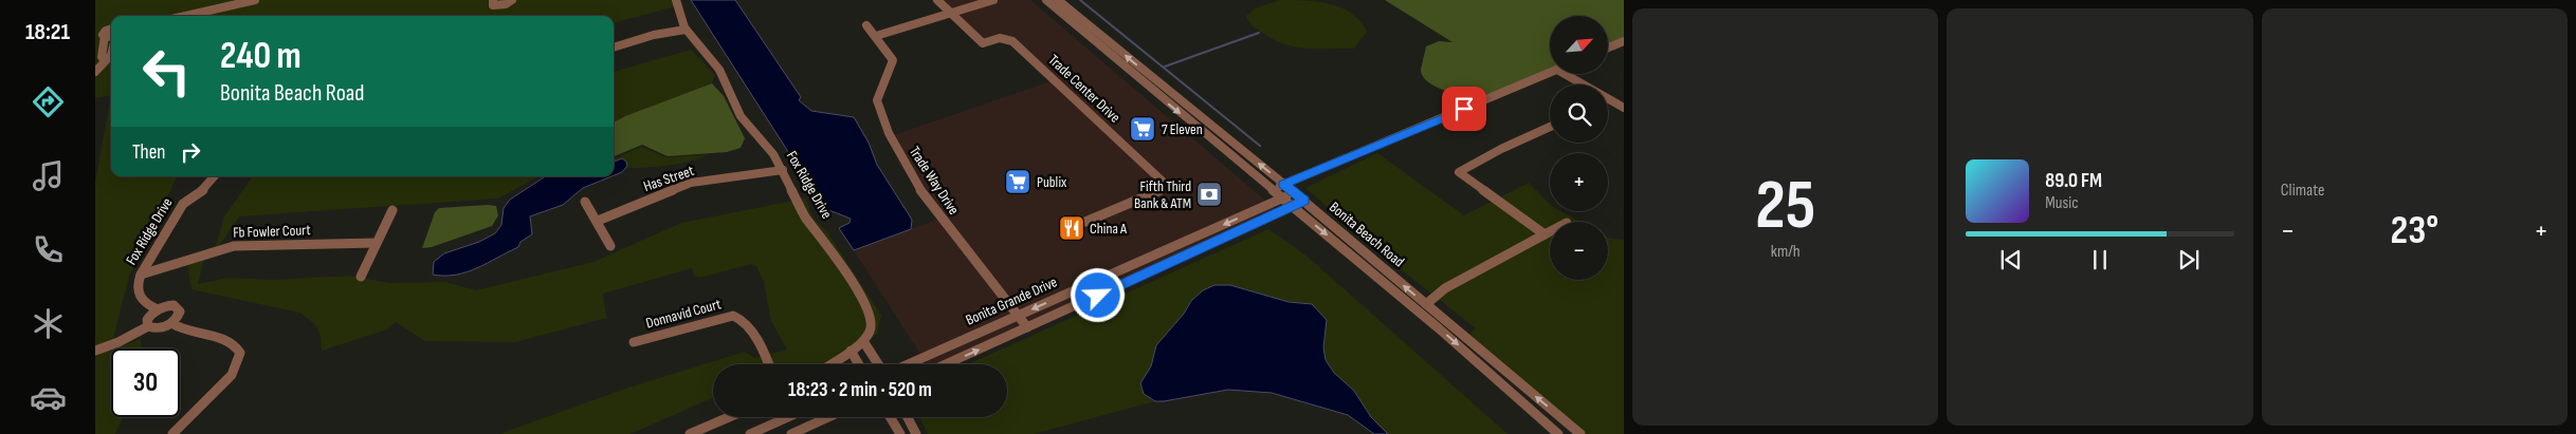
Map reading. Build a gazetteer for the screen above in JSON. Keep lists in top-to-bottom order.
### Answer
{
  "streets": {
    "street": [
      "Trade Center Drive",
      "Has Street",
      "Trade Way Drive",
      "Fox Ridge Drive",
      "Fb Fowler Court",
      "Bonita Beach Road",
      "Bonita Grande Drive",
      "Donnavid Court"
    ]
  },
  "crossings": [
    ["Trade Center Drive", "Trade Way Drive"],
    ["Has Street", "Fox Ridge Drive"],
    ["Trade Way Drive", "Bonita Grande Drive"],
    ["Fox Ridge Drive", "Fb Fowler Court"],
    ["Bonita Beach Road", "Bonita Grande Drive"]
  ],
  "places": {
    "supermarket": ["7 Eleven", "Publix"],
    "bank": ["Fifth Third Bank & ATM"],
    "restaurant": ["China A"]
  },
  "north": "top right",
  "page": {
    "tabs": "18:21",
    "tile": [
      ["25", "km/h"],
      "Climate"
    ],
    "map_buttons": ["+", "−"],
    "turn": ["240 m", "Bonita Beach Road"],
    "then": "Then",
    "song": ["89.0 FM", "Music"],
    "heat": ["−", "23°", "+"],
    "limit": "30",
    "trip": "18:23 · 2 min · 520 m"
  }
}
